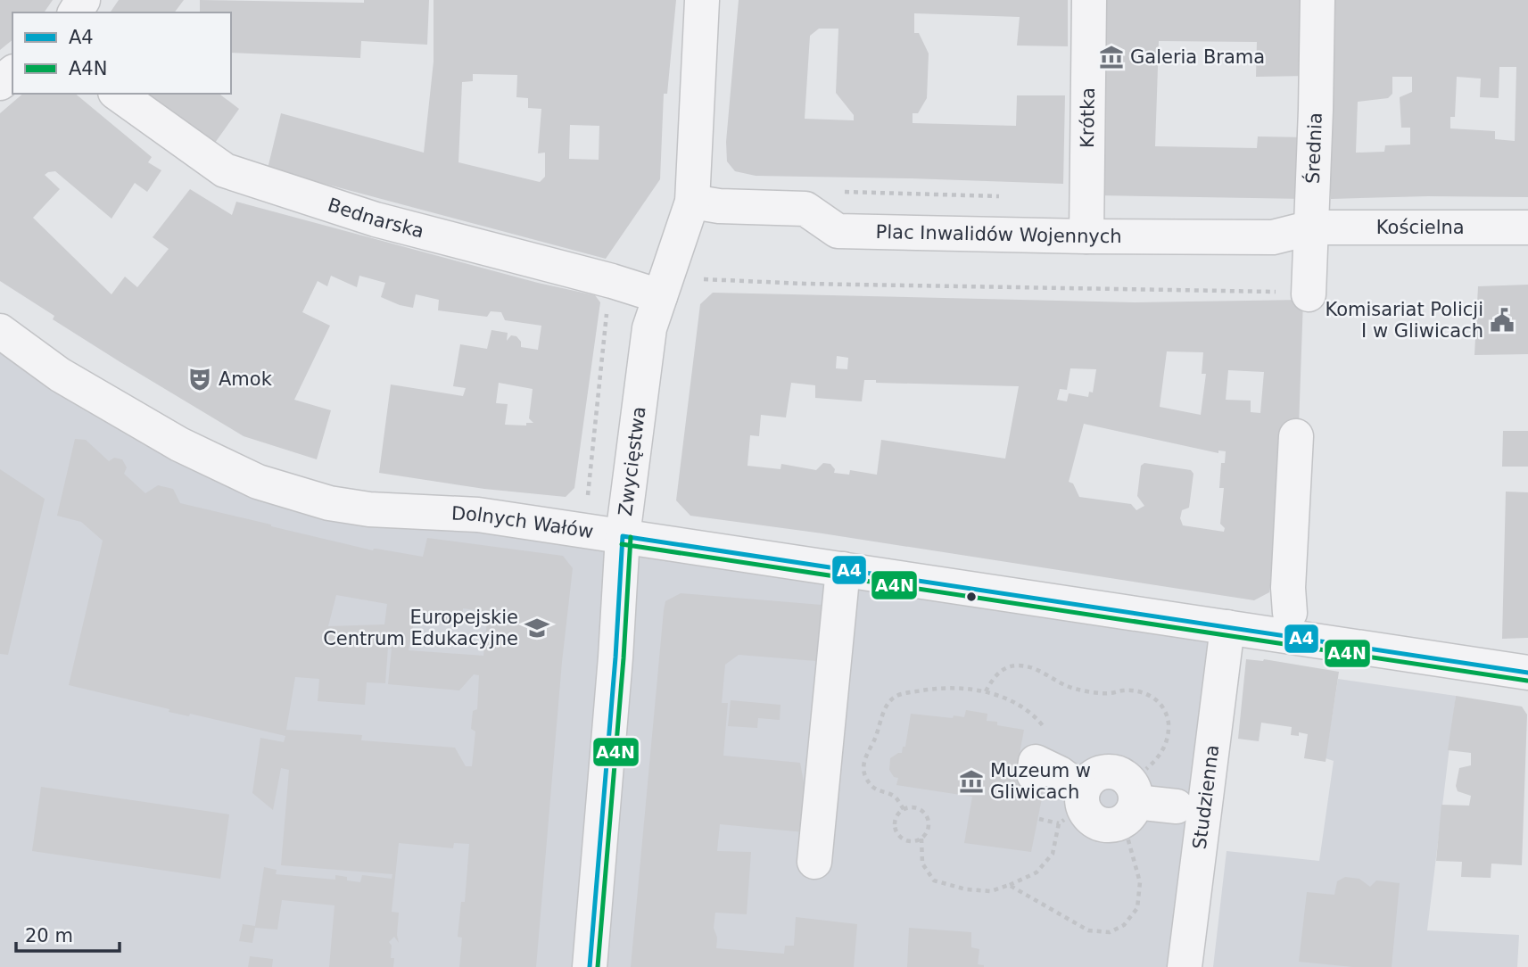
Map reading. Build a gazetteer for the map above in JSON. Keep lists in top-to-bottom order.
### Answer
{
  "streets": {
    "street": [
      "Krótka",
      "Średnia",
      "Bednarska",
      "Kościelna",
      "Plac Inwalidów Wojennych",
      "Zwycięstwa",
      "Dolnych Wałów",
      "Studzienna"
    ]
  },
  "crossings": [
    ["Krótka", "Plac Inwalidów Wojennych"],
    ["Średnia", "Kościelna"],
    ["Średnia", "Plac Inwalidów Wojennych"],
    ["Bednarska", "Zwycięstwa"],
    ["Kościelna", "Plac Inwalidów Wojennych"],
    ["Plac Inwalidów Wojennych", "Zwycięstwa"],
    ["Zwycięstwa", "Dolnych Wałów"],
    ["Dolnych Wałów", "Studzienna"]
  ],
  "places": {
    "museum": ["Galeria Brama", "Muzeum w Gliwicach"],
    "public building": ["Komisariat Policji I w Gliwicach"],
    "theatre": ["Amok"],
    "school or university": ["Europejskie Centrum Edukacyjne"]
  },
  "lines": ["transit line A4", "transit line A4N"],
  "legend": ["A4", "A4N"],
  "scale_bar": "20 m"
}
